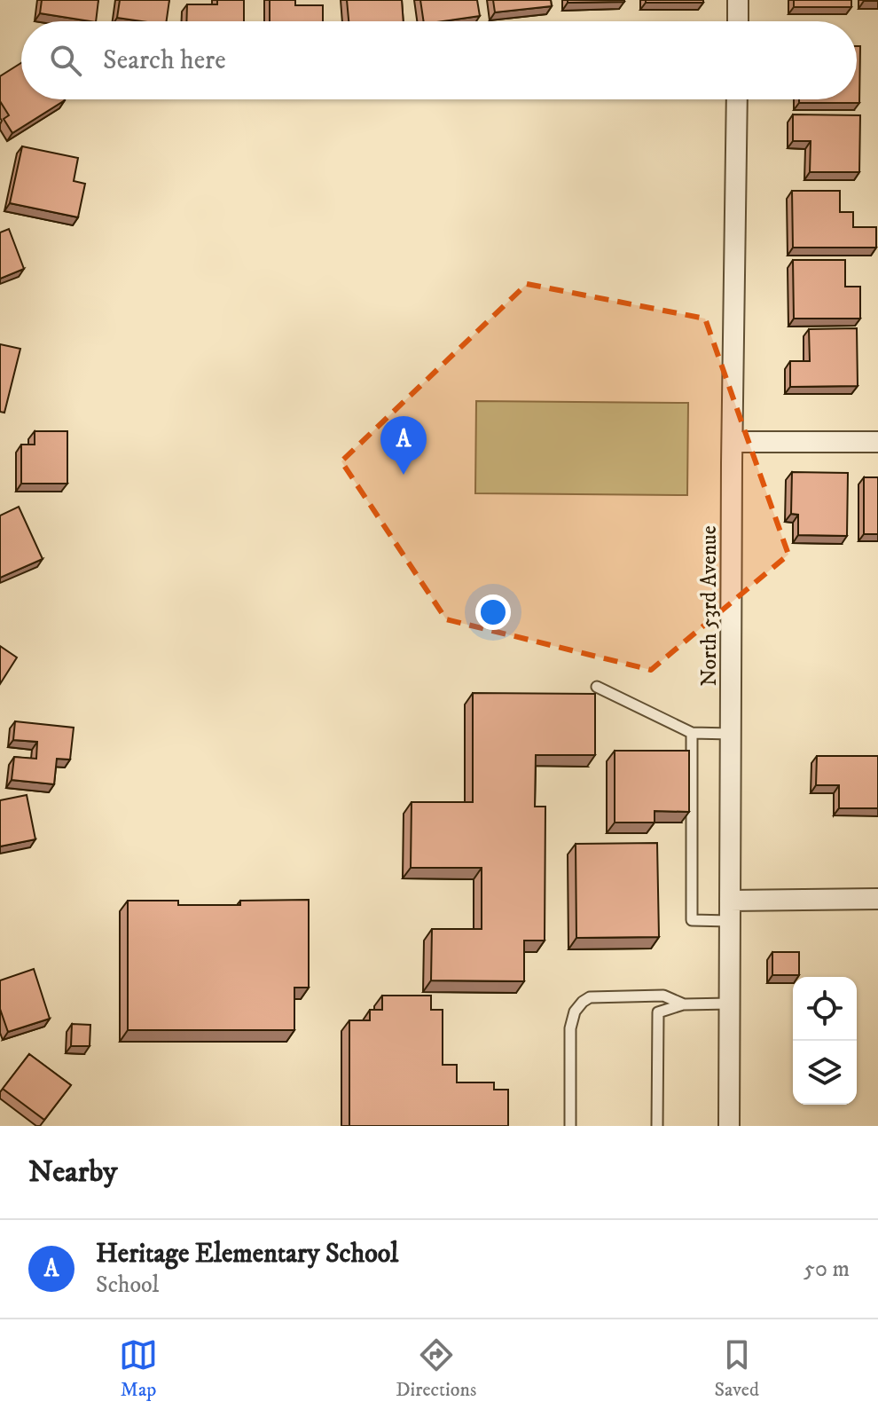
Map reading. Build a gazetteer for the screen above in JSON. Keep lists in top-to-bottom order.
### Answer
{
  "streets": {
    "street": ["North 53rd Avenue"]
  },
  "page": {
    "search": "Search here",
    "pins": "A",
    "heading": "Nearby",
    "list": [
      {
        "mark": "A",
        "name": "Heritage Elementary School",
        "note": "School",
        "value": "50 m"
      }
    ],
    "nav": ["Map", "Directions", "Saved"]
  }
}
